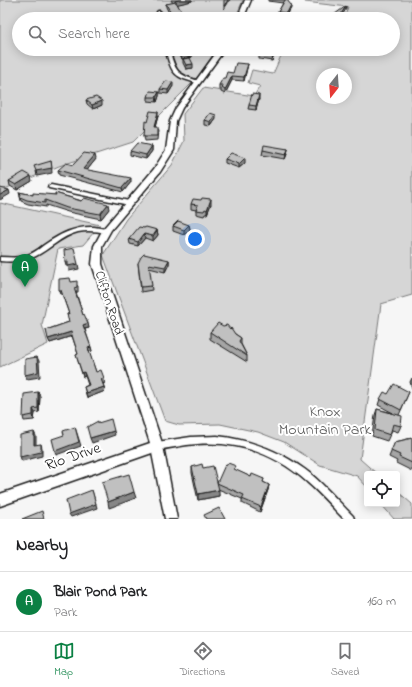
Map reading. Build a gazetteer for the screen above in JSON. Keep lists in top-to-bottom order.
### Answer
{
  "streets": {
    "main road": ["Clifton Road", "Rio Drive"]
  },
  "crossings": [
    ["Clifton Road", "Rio Drive"]
  ],
  "parks": ["Knox Mountain Park"],
  "north": "bottom",
  "page": {
    "search": "Search here",
    "pins": "A",
    "heading": "Nearby",
    "list": [
      {
        "mark": "A",
        "name": "Blair Pond Park",
        "note": "Park",
        "value": "160 m"
      }
    ],
    "nav": ["Map", "Directions", "Saved"]
  }
}
